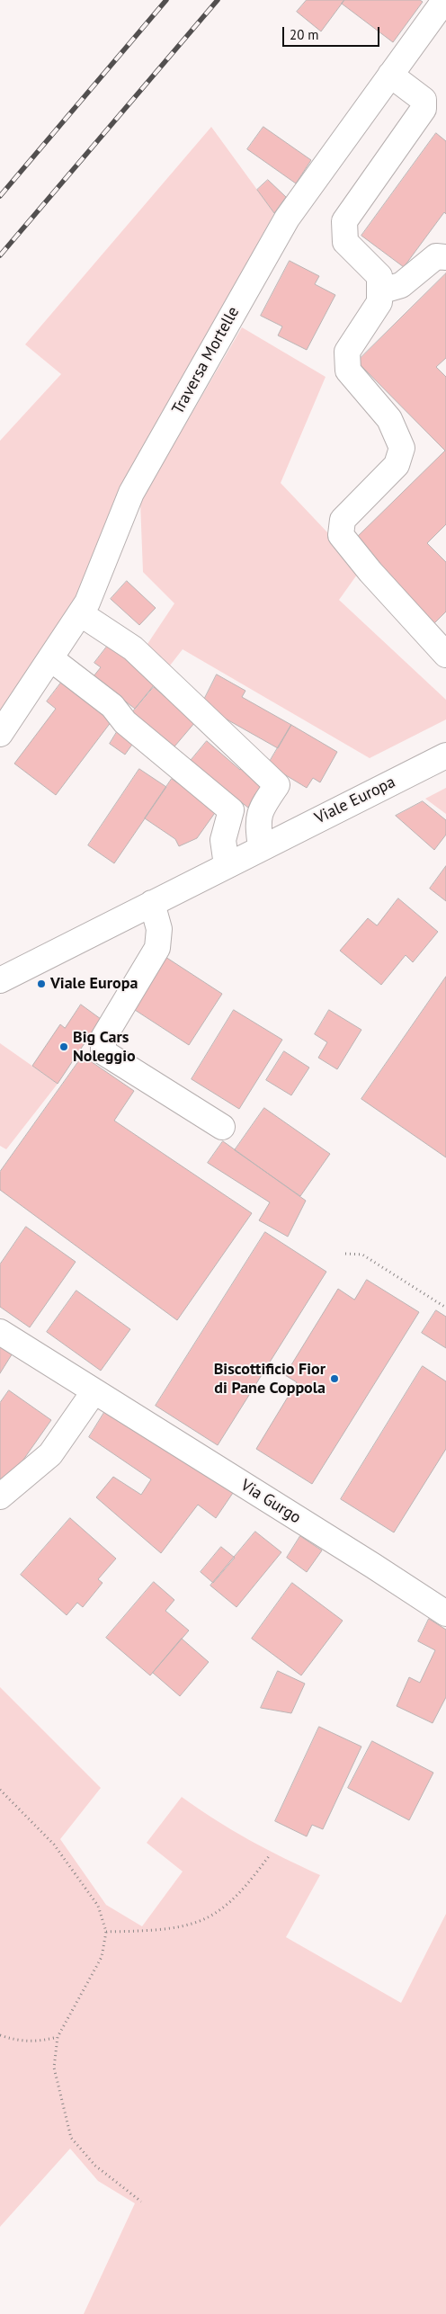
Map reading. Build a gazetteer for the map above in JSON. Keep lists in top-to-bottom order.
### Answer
{
  "streets": {
    "street": ["Traversa Mortelle", "Viale Europa", "Via Gurgo"]
  },
  "places": ["Viale Europa", "Big Cars Noleggio", "Biscottificio Fior di Pane Coppola"],
  "scale_bar": "20 m"
}
